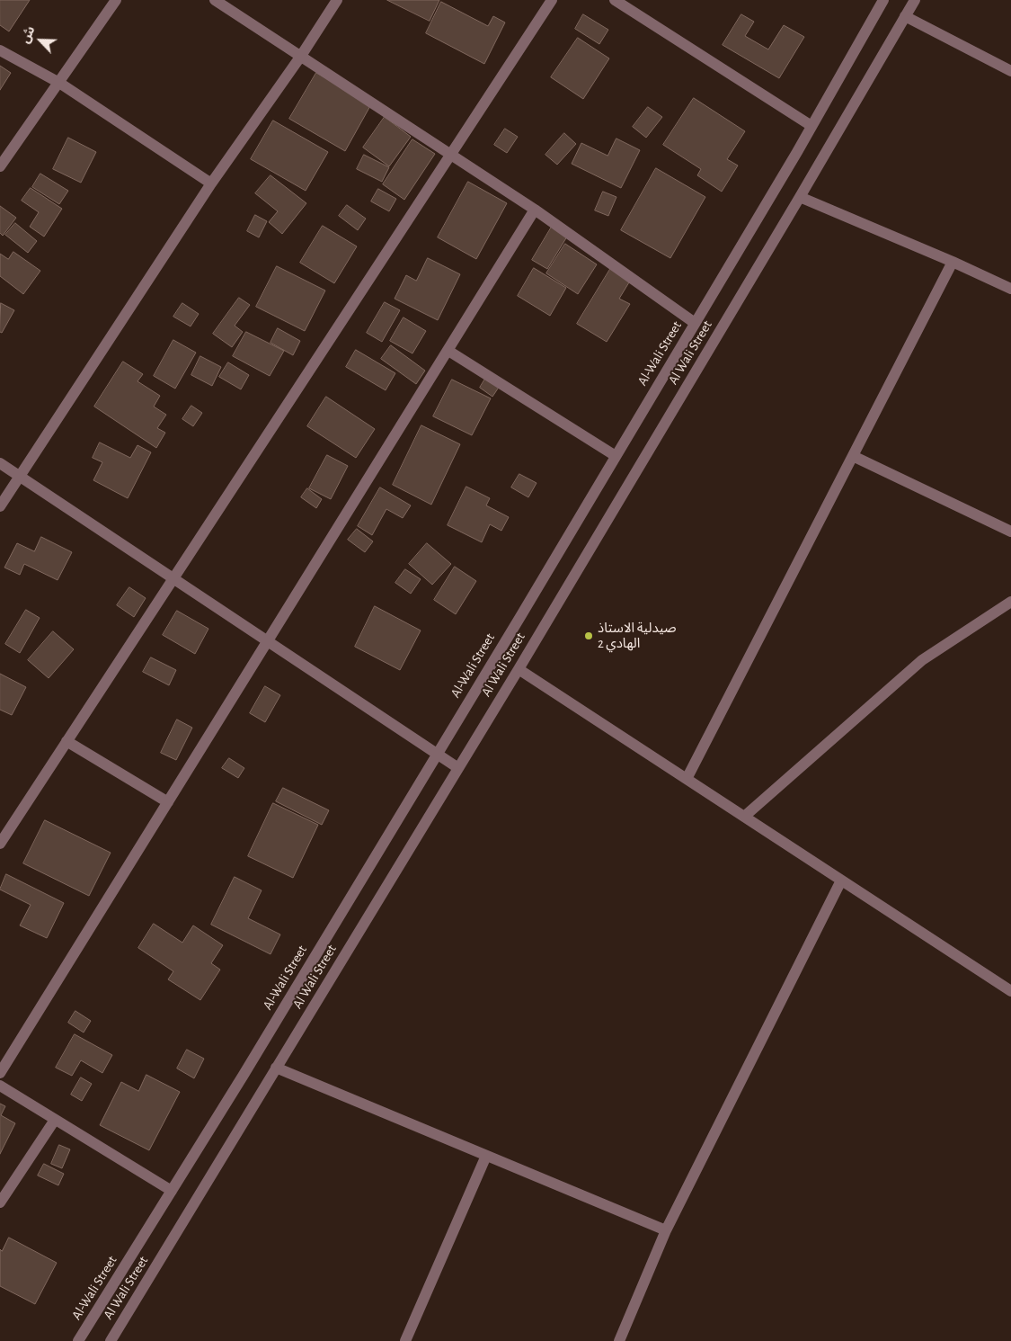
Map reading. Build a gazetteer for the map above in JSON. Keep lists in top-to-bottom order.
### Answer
{
  "streets": {
    "street": ["Al Wali Street", "Al-Wali Street"]
  },
  "places": ["صيدلية الاستاذ الهادي 2"],
  "north": "top left"
}
